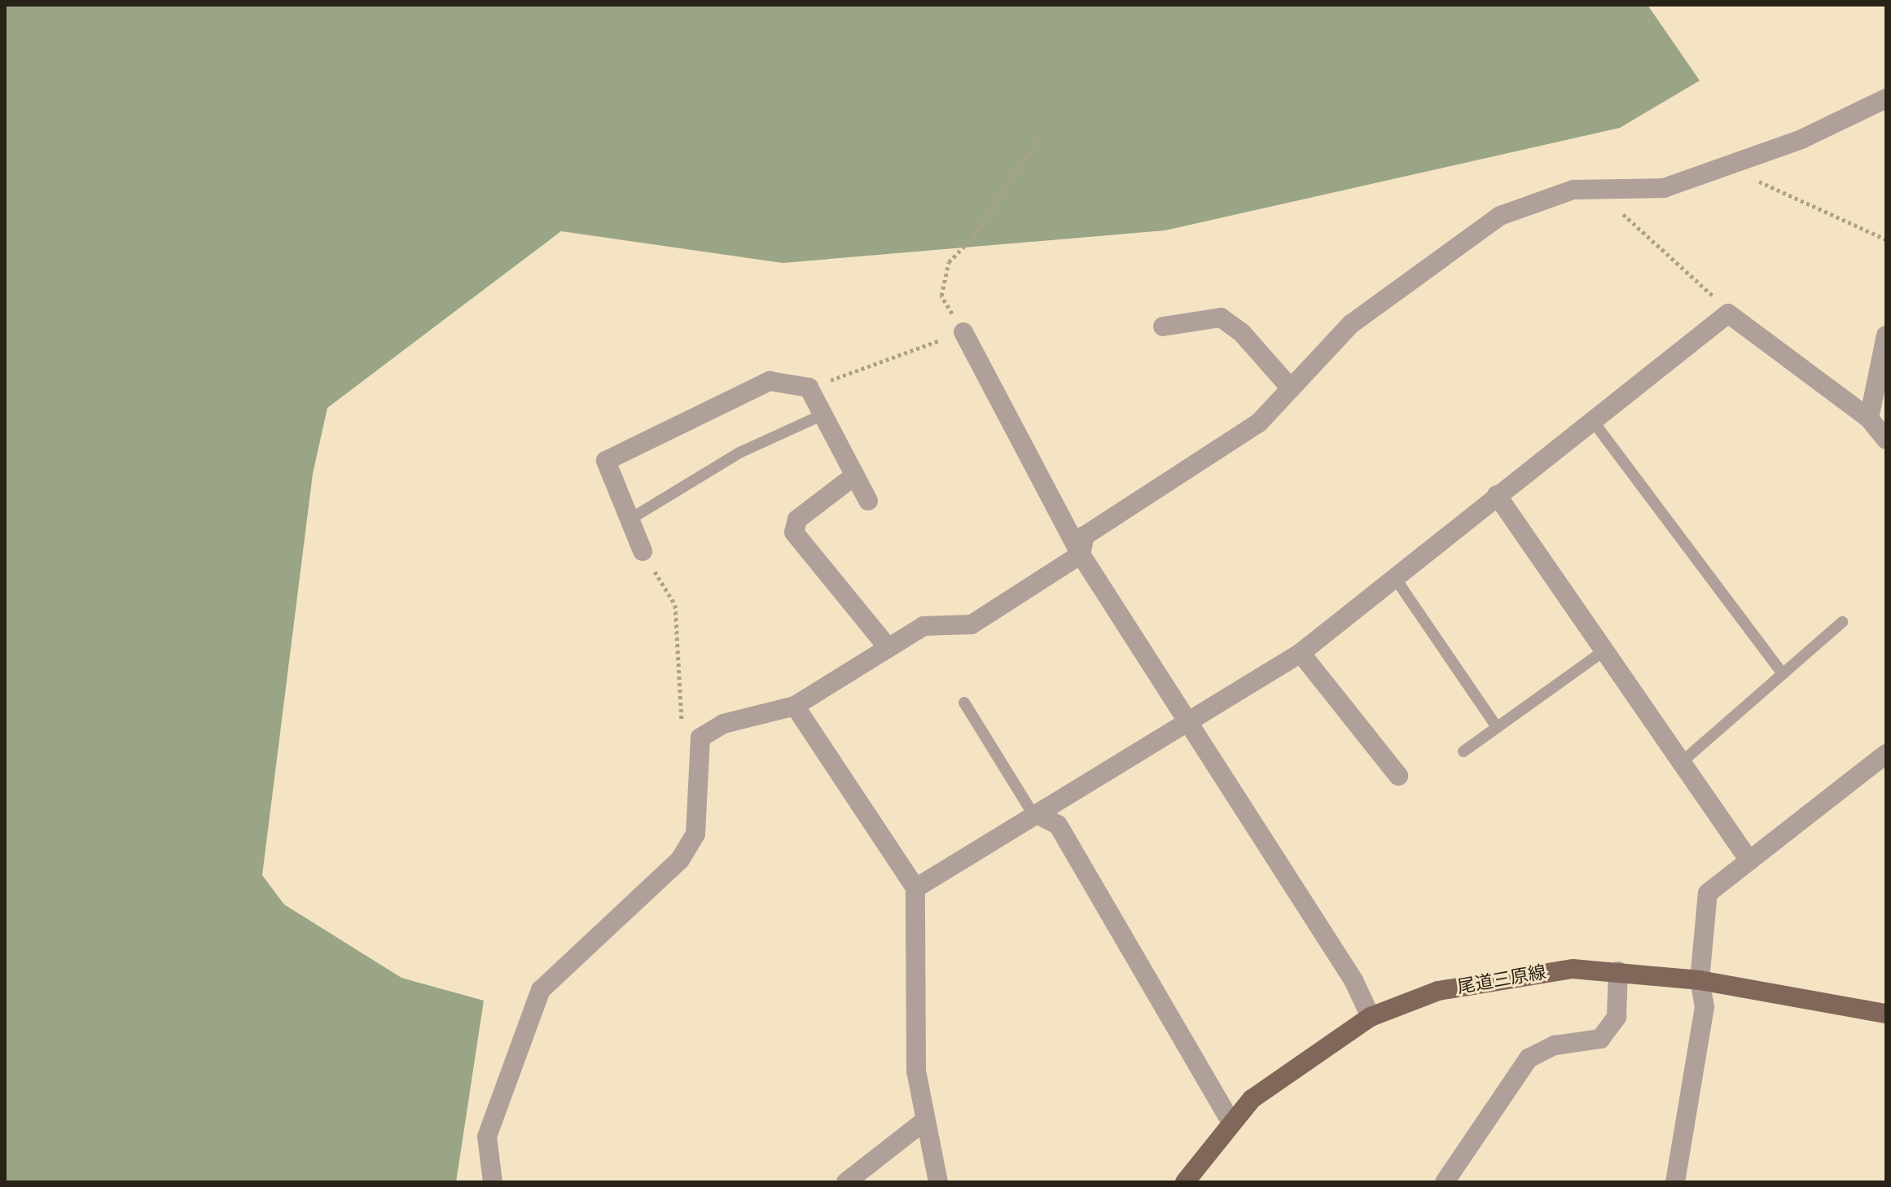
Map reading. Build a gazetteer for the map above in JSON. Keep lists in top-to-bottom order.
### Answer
{
  "streets": {
    "main road": ["尾道三原線"]
  }
}
